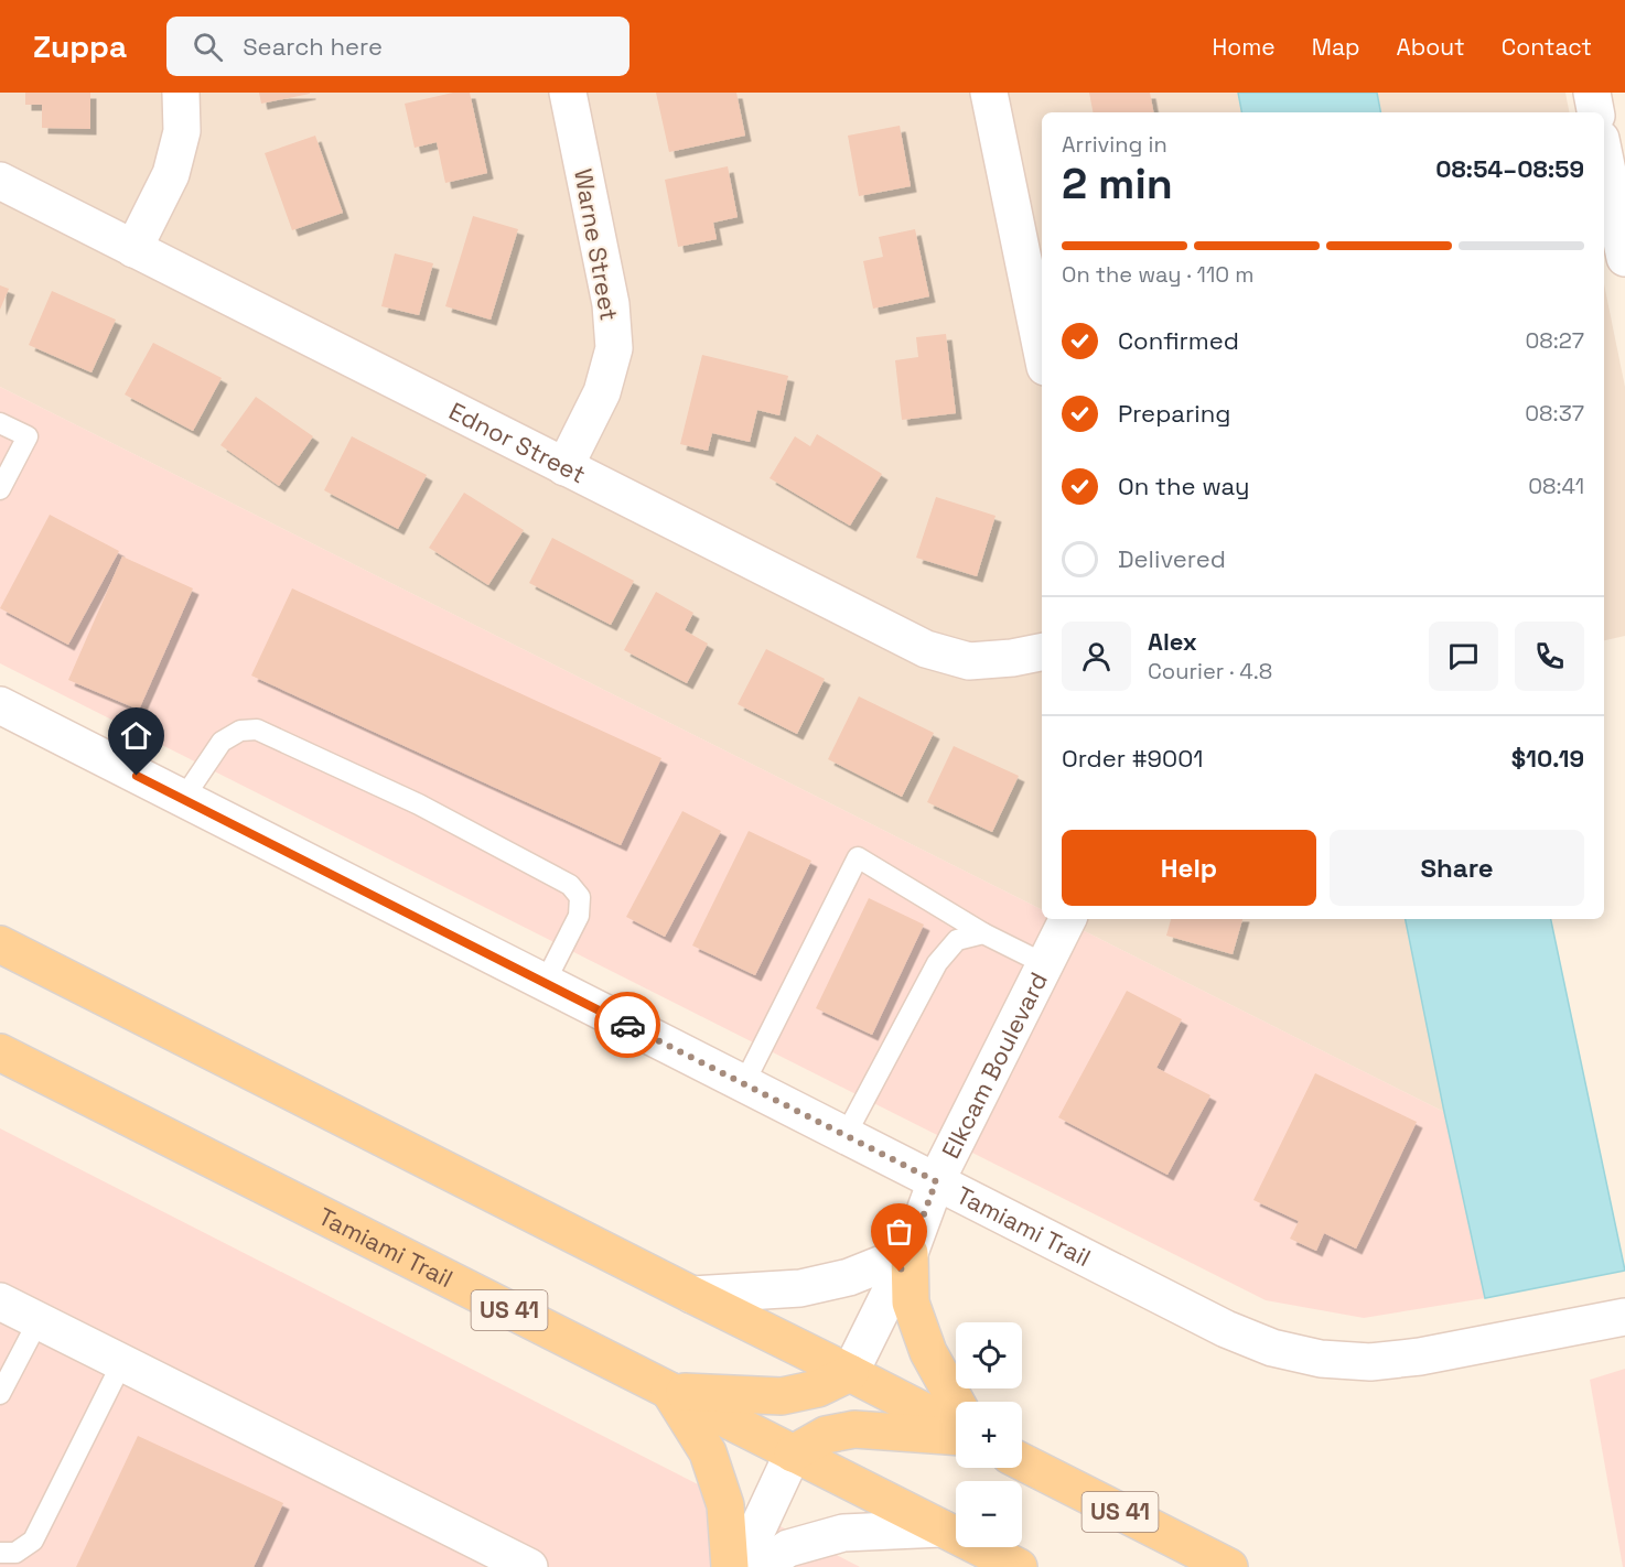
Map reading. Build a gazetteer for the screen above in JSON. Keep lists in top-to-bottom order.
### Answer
{
  "streets": {
    "main road": ["Tamiami Trail", "US 41"],
    "street": ["Warne Street", "Ednor Street", "Elkcam Boulevard"]
  },
  "crossings": [
    ["Warne Street", "Ednor Street"],
    ["Elkcam Boulevard", "Tamiami Trail"]
  ],
  "page": {
    "header": "Zuppa",
    "search": "Search here",
    "nav": [
      "Home",
      "Map",
      "About",
      "Contact"
    ],
    "heading": ["2 min", "Arriving in", "08:54–08:59"],
    "panel": [
      "Alex",
      "Courier · 4.8",
      "Order #9001",
      "$10.19"
    ],
    "bar": "On the way · 110 m",
    "list": [
      ["Confirmed", "08:27"],
      ["Preparing", "08:37"],
      ["On the way", "08:41"],
      "Delivered"
    ],
    "buttons": ["Help", "Share"],
    "map_buttons": ["+", "−"]
  }
}
